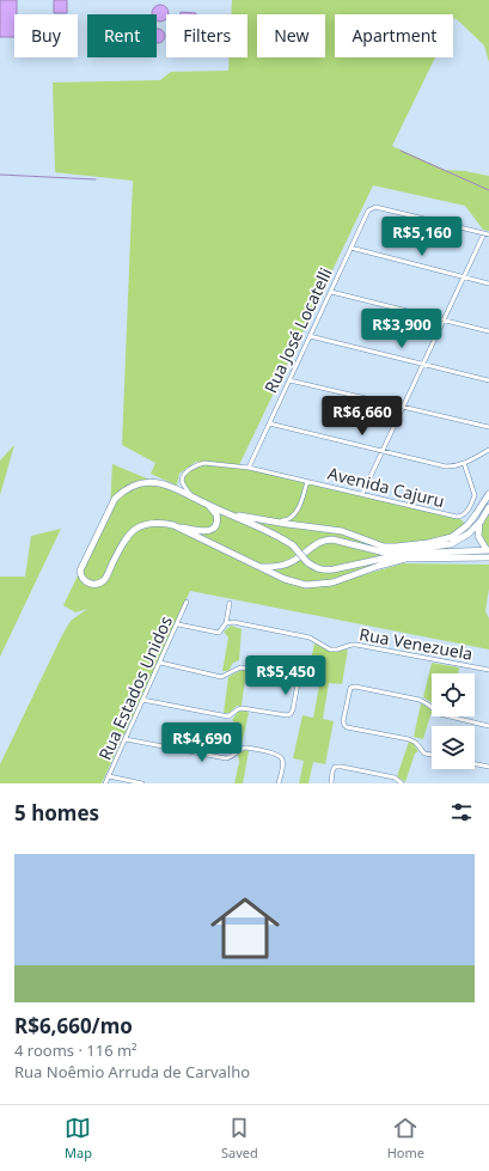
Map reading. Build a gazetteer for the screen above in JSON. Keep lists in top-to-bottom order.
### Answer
{
  "streets": {
    "street": [
      "Rua José Locatelli",
      "Avenida Cajuru",
      "Rua Venezuela",
      "Rua Estados Unidos"
    ]
  },
  "crossings": [
    ["Rua José Locatelli", "Avenida Cajuru"],
    ["Rua Venezuela", "Rua Estados Unidos"]
  ],
  "page": {
    "chip": [
      "Buy",
      "Rent",
      "Filters",
      "New",
      "Apartment"
    ],
    "price": [
      "R$5,160",
      "R$3,900",
      "R$6,660",
      "R$5,450",
      "R$4,690"
    ],
    "heading": "5 homes",
    "list": [
      {
        "name": "R$6,660/mo",
        "note": "4 rooms · 116 m² · Rua Noêmio Arruda de Carvalho"
      }
    ],
    "tabs": ["Map", "Saved", "Home"]
  }
}
